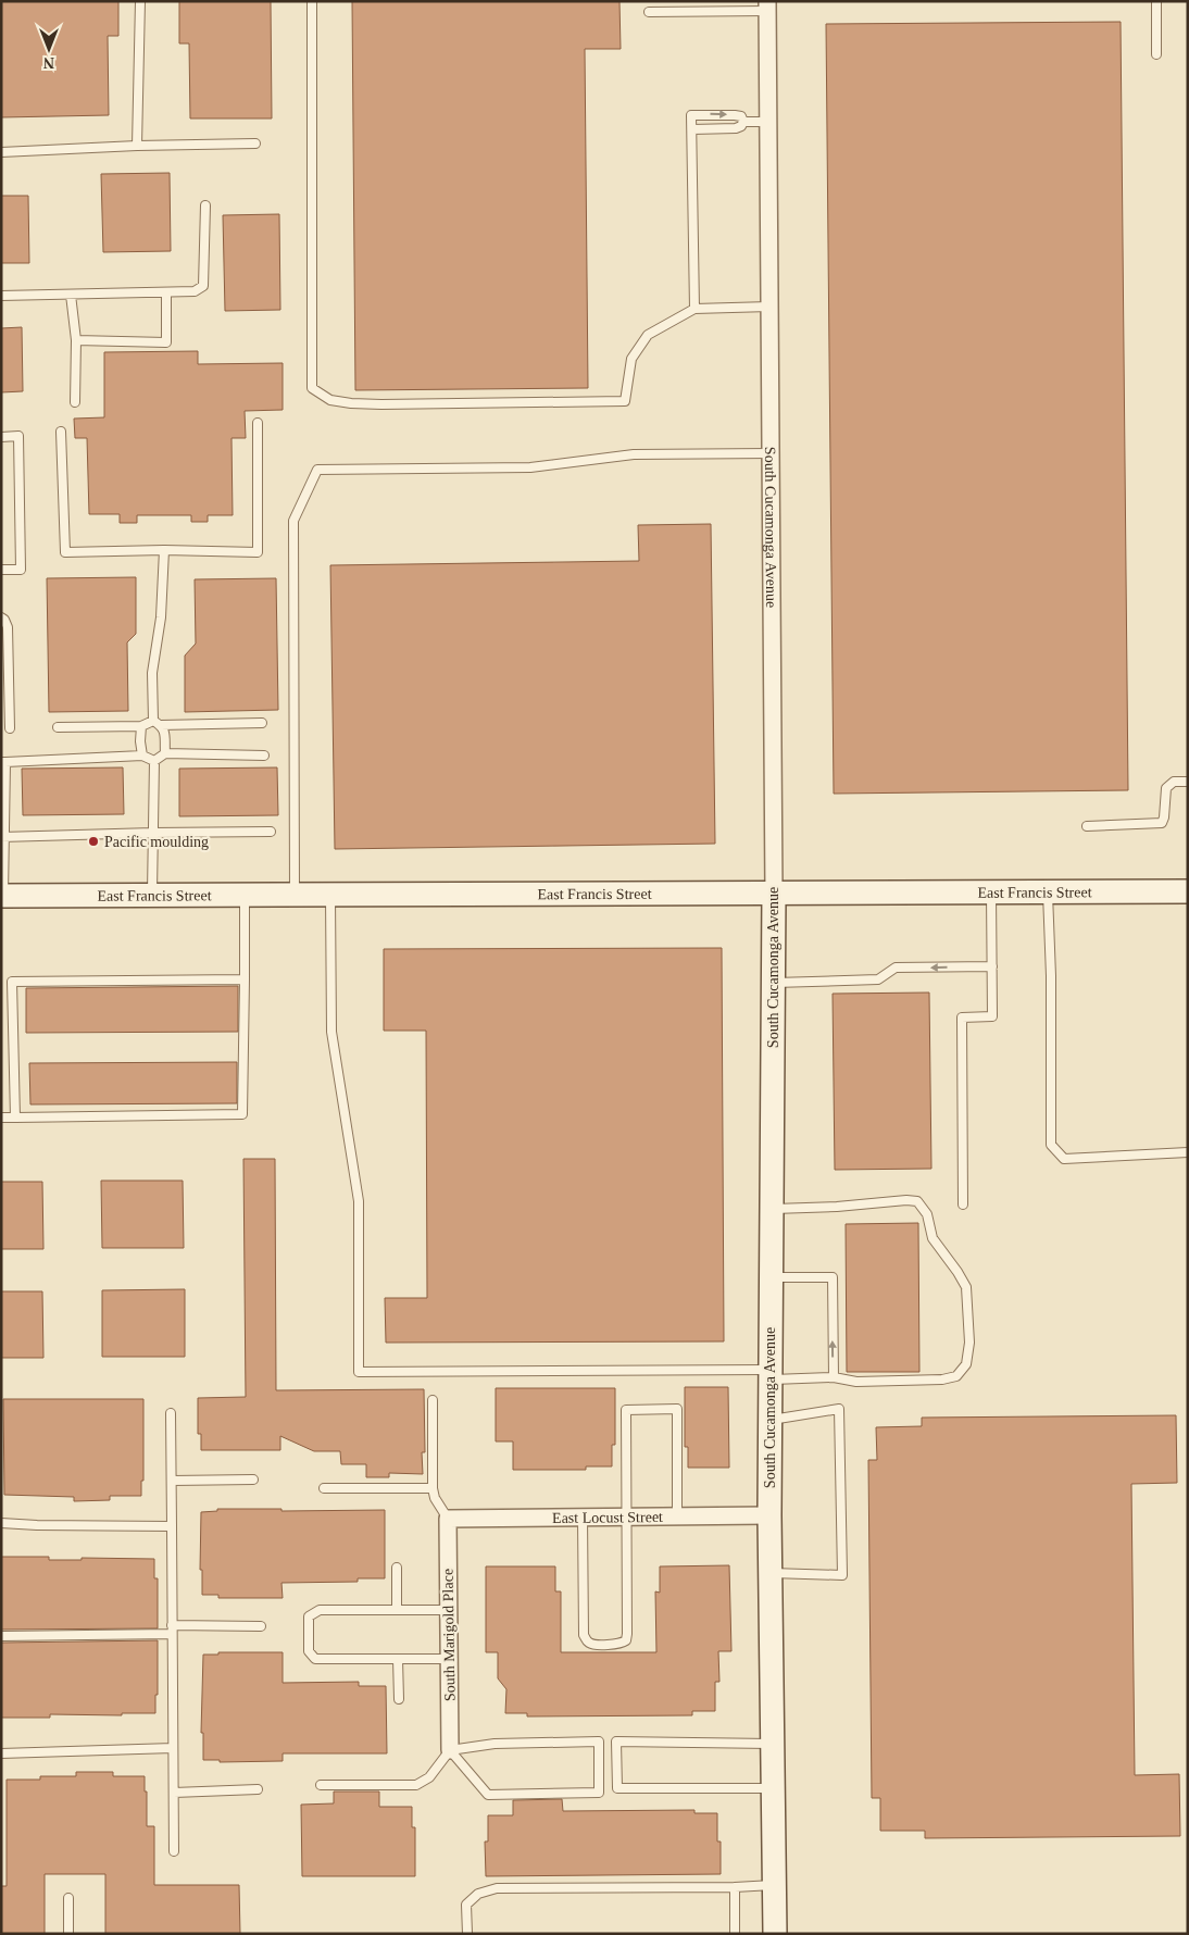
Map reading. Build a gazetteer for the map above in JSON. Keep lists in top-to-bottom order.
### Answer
{
  "streets": {
    "street": [
      "South Cucamonga Avenue",
      "East Francis Street",
      "East Locust Street",
      "South Marigold Place"
    ]
  },
  "crossings": [
    ["South Cucamonga Avenue", "East Francis Street"],
    ["South Cucamonga Avenue", "East Locust Street"],
    ["East Locust Street", "South Marigold Place"]
  ],
  "places": ["Pacific moulding"],
  "north": "bottom"
}
